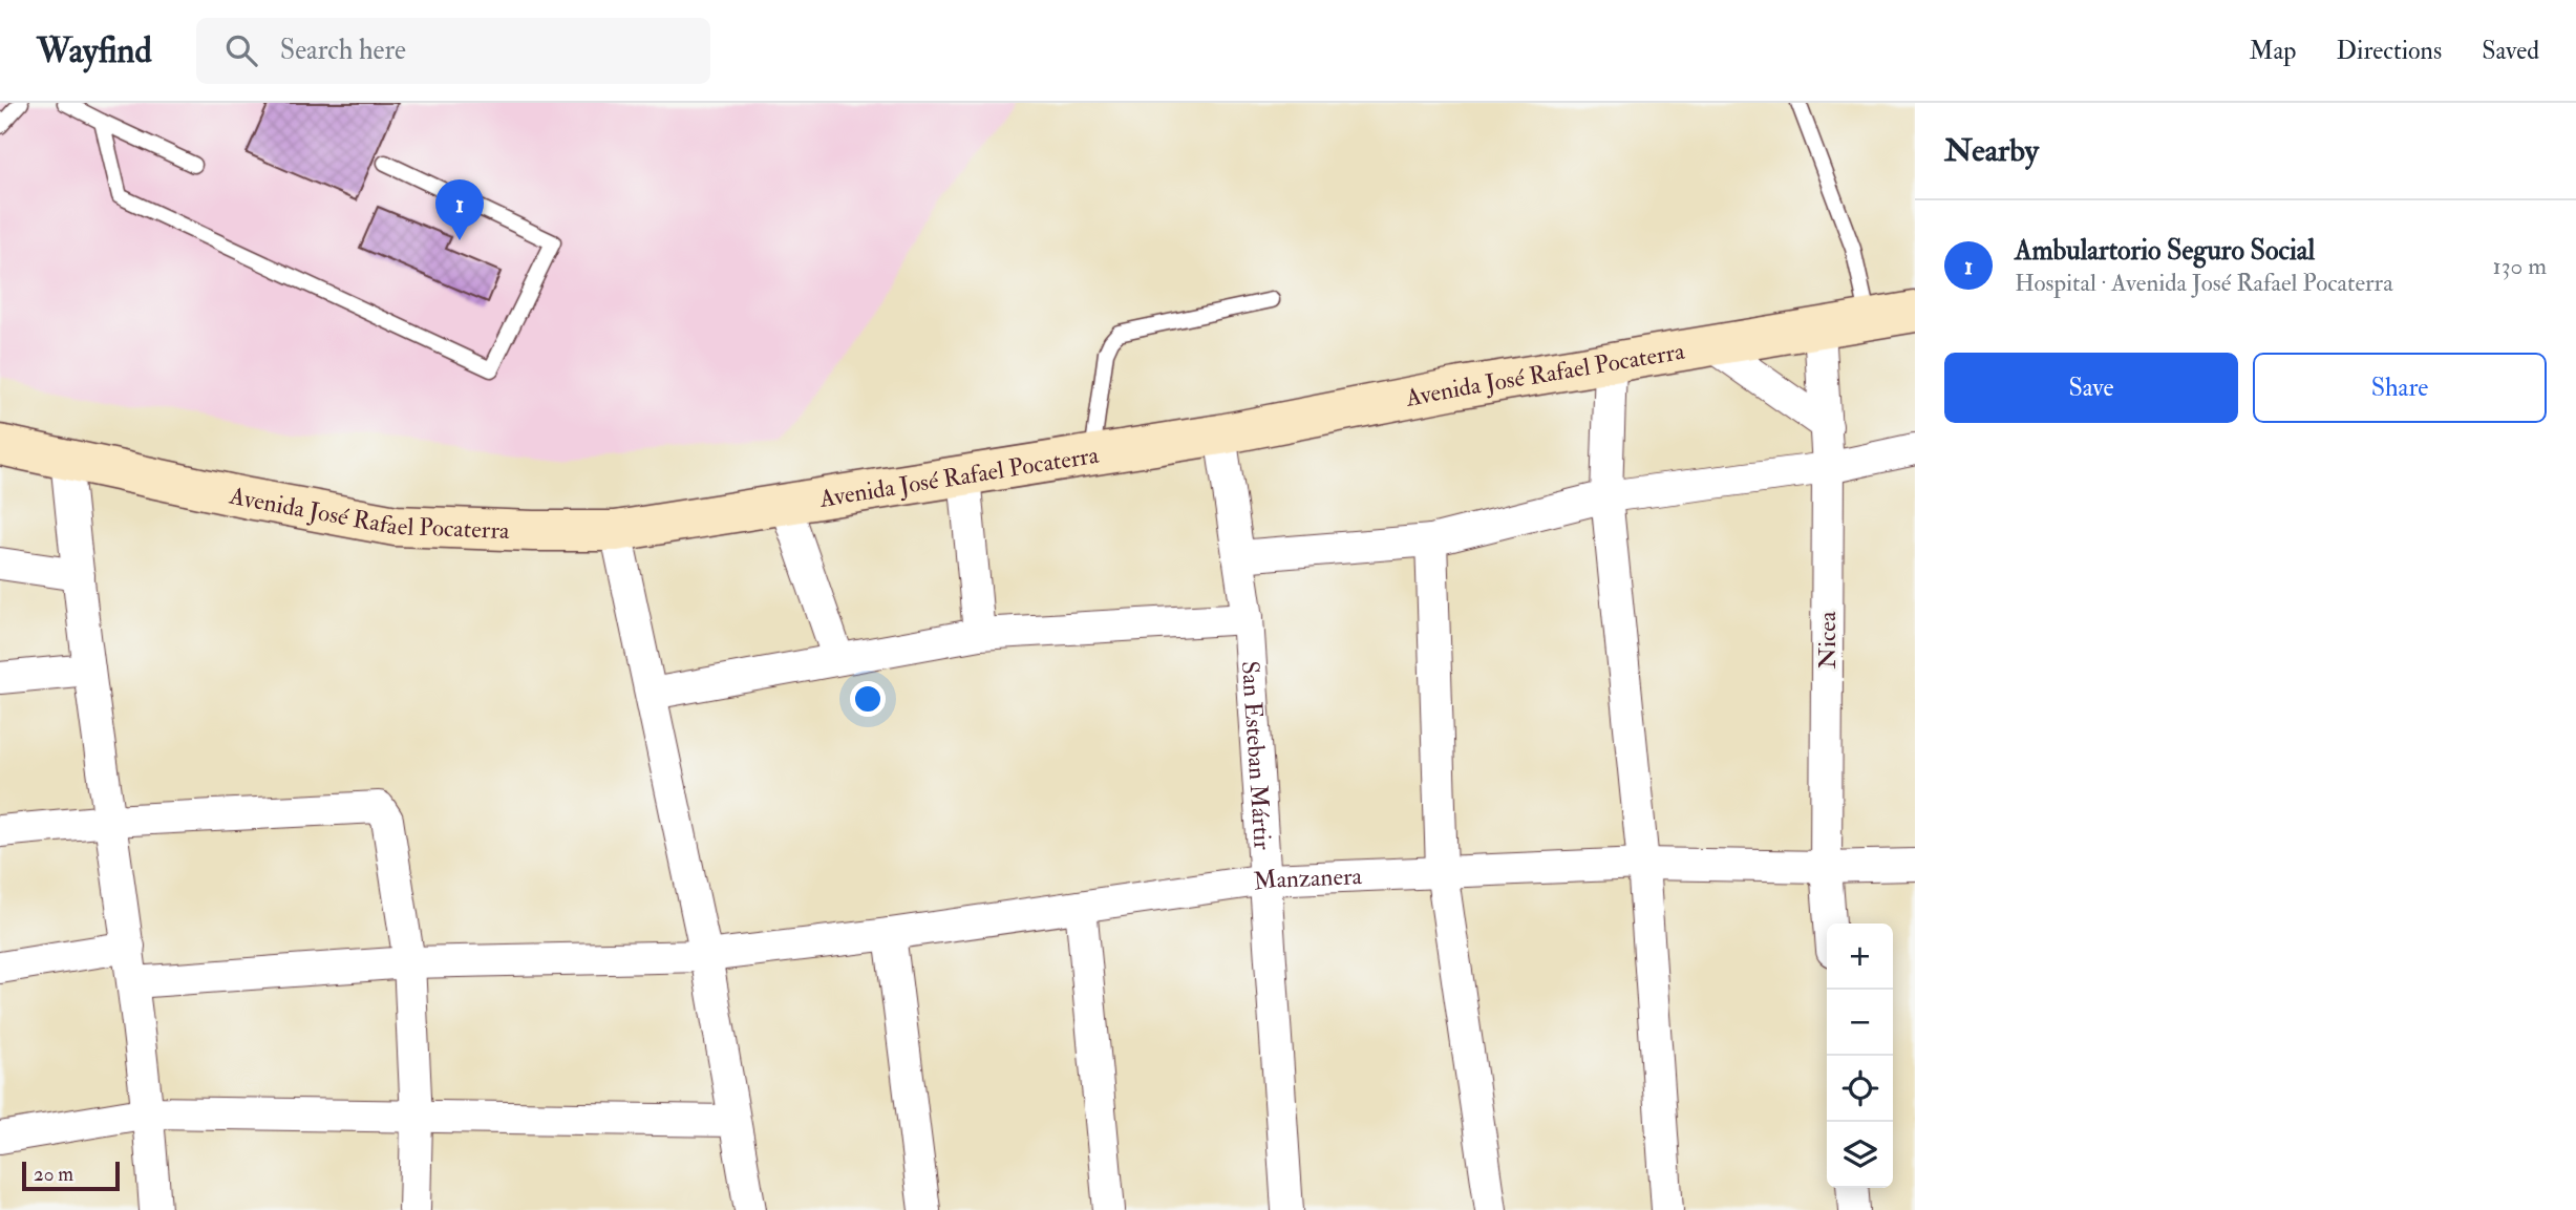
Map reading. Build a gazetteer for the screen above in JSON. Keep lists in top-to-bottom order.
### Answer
{
  "streets": {
    "street": [
      "Avenida José Rafael Pocaterra",
      "Nicea",
      "San Esteban Mártir",
      "Manzanera"
    ]
  },
  "crossings": [
    ["Avenida José Rafael Pocaterra", "Nicea"],
    ["Avenida José Rafael Pocaterra", "San Esteban Mártir"],
    ["Nicea", "Manzanera"],
    ["San Esteban Mártir", "Manzanera"]
  ],
  "scale_bar": "20 m",
  "page": {
    "header": "Wayfind",
    "search": "Search here",
    "nav": ["Map", "Directions", "Saved"],
    "heading": "Nearby",
    "pins": "1",
    "list": [
      {
        "mark": "1",
        "name": "Ambulartorio Seguro Social",
        "note": "Hospital · Avenida José Rafael Pocaterra",
        "value": "130 m"
      }
    ],
    "buttons": ["Save", "Share"],
    "map_buttons": ["+", "−"],
    "scale": "20 m"
  }
}
